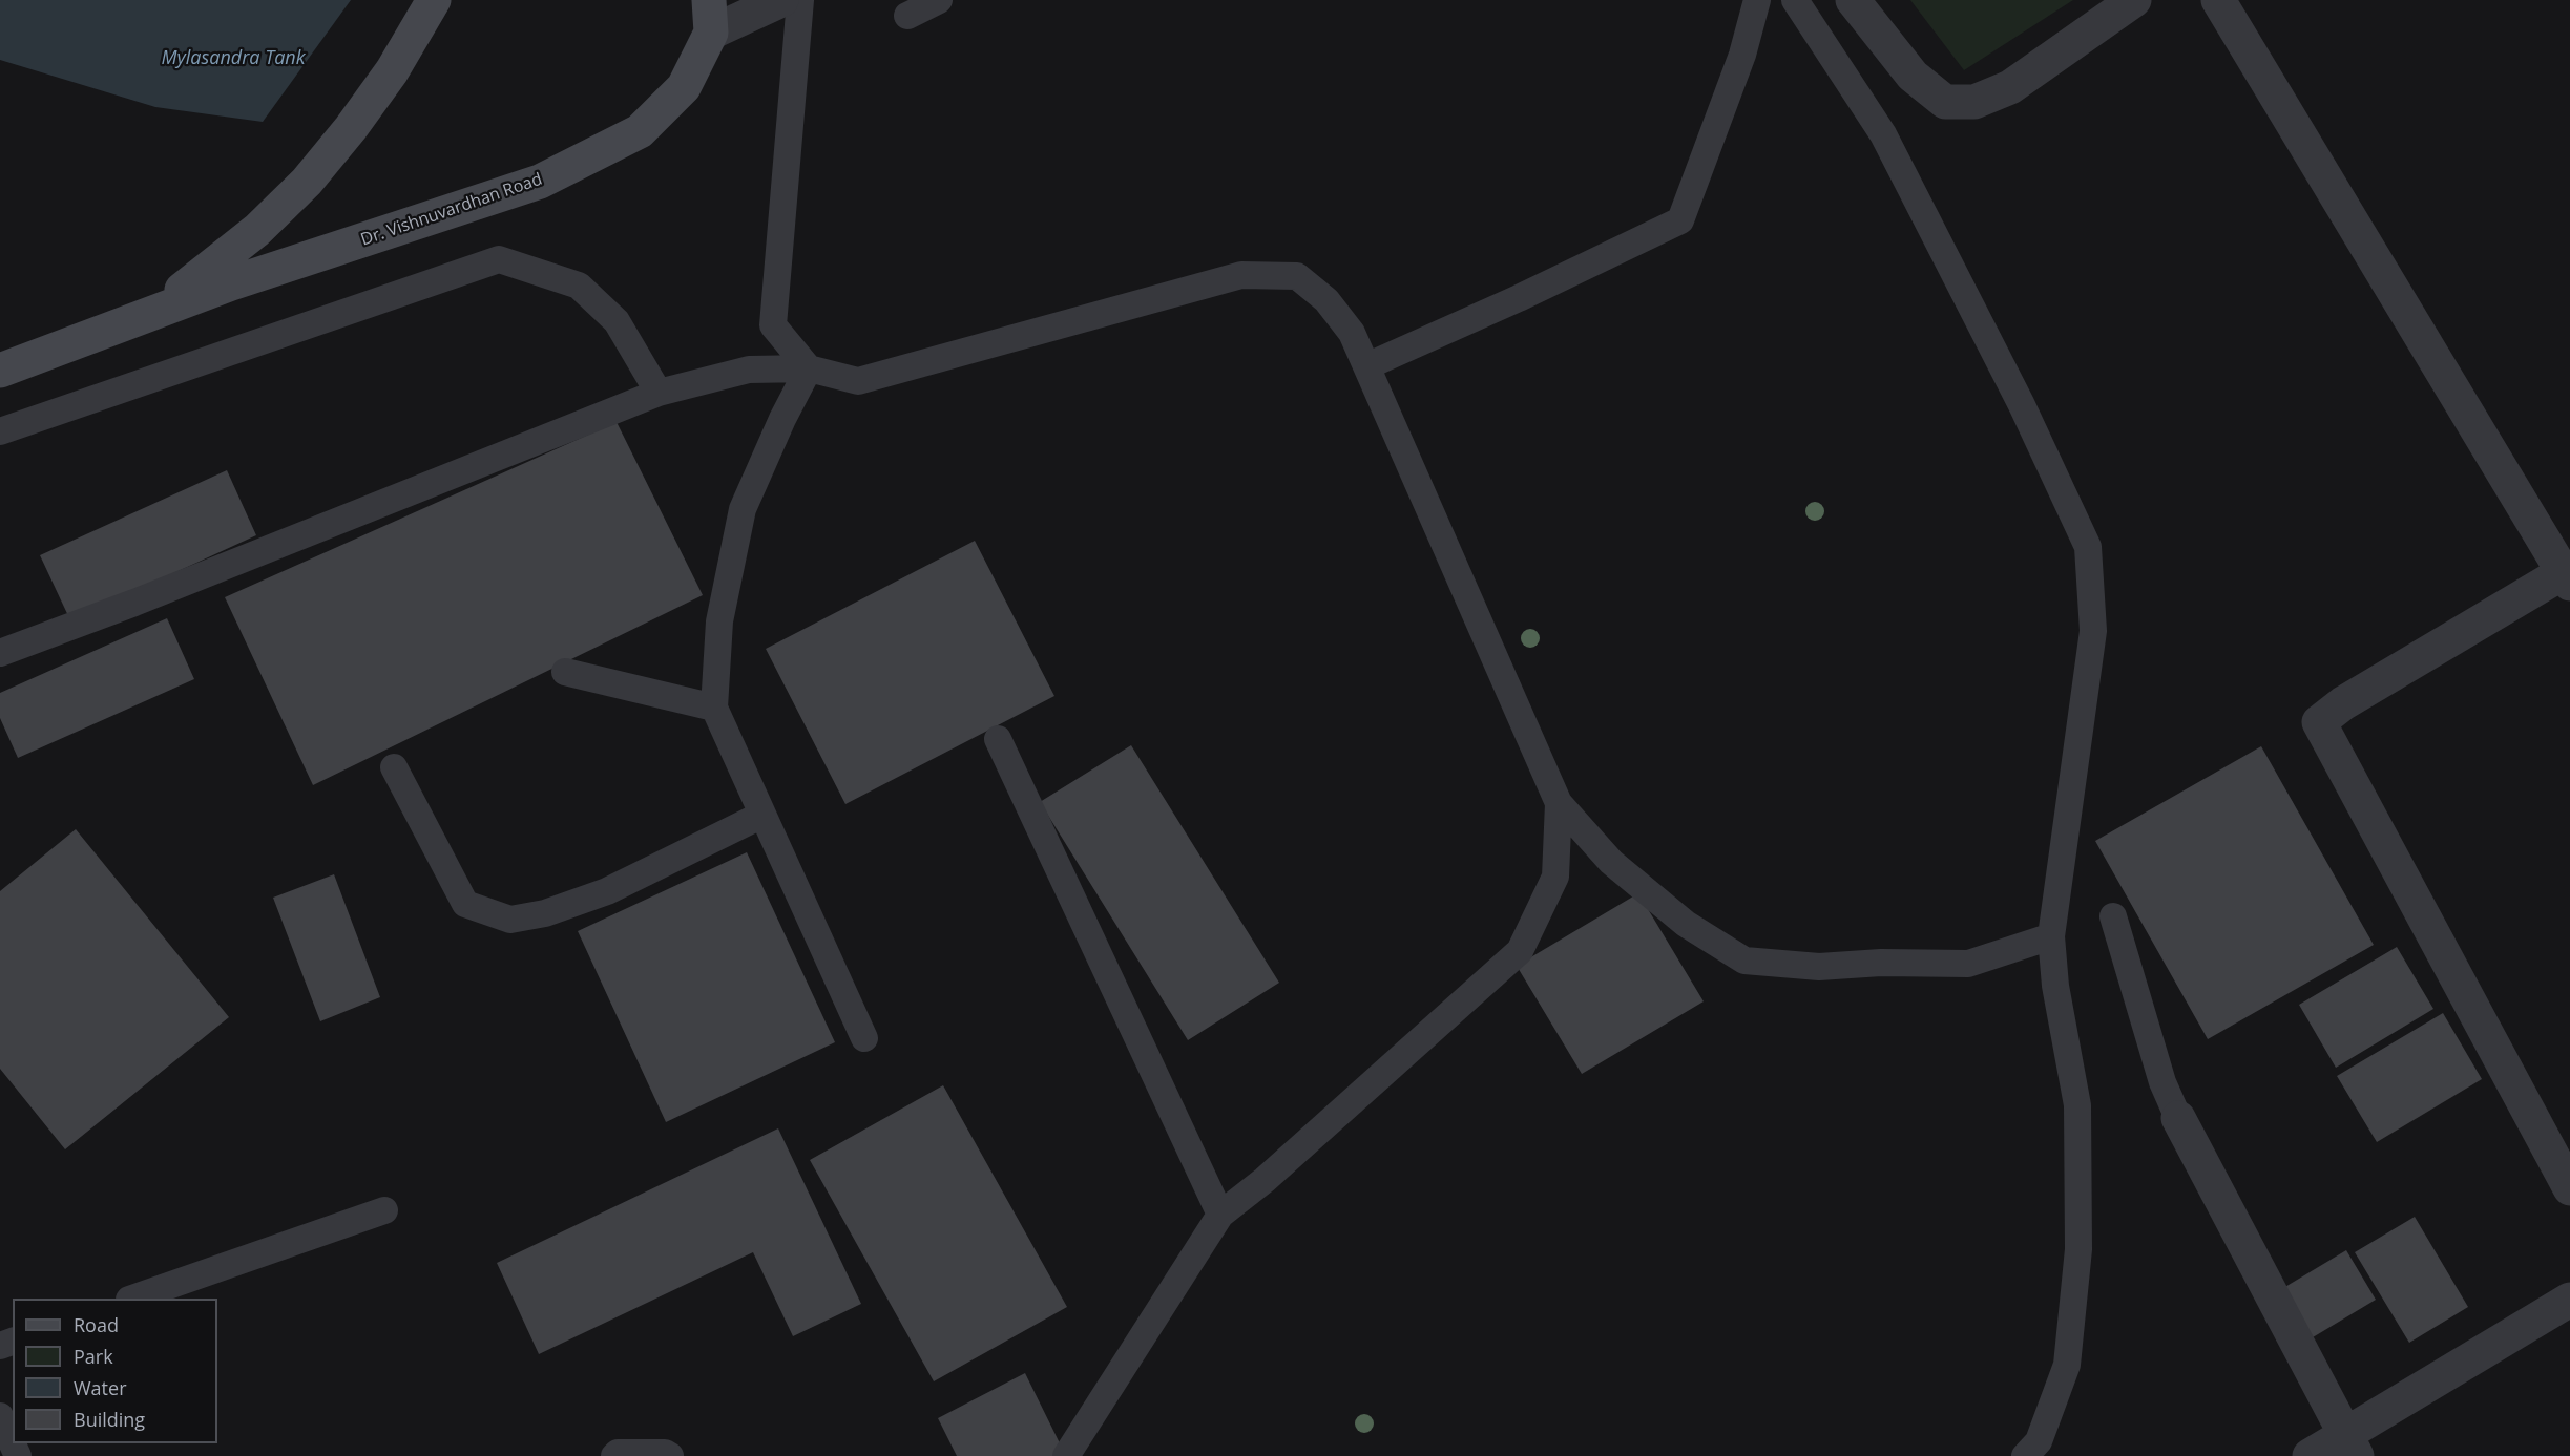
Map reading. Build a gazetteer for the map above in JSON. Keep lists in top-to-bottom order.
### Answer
{
  "streets": {
    "main road": ["Dr. Vishnuvardhan Road"]
  },
  "water": ["Mylasandra Tank"],
  "legend": [
    "Road",
    "Park",
    "Water",
    "Building"
  ]
}
